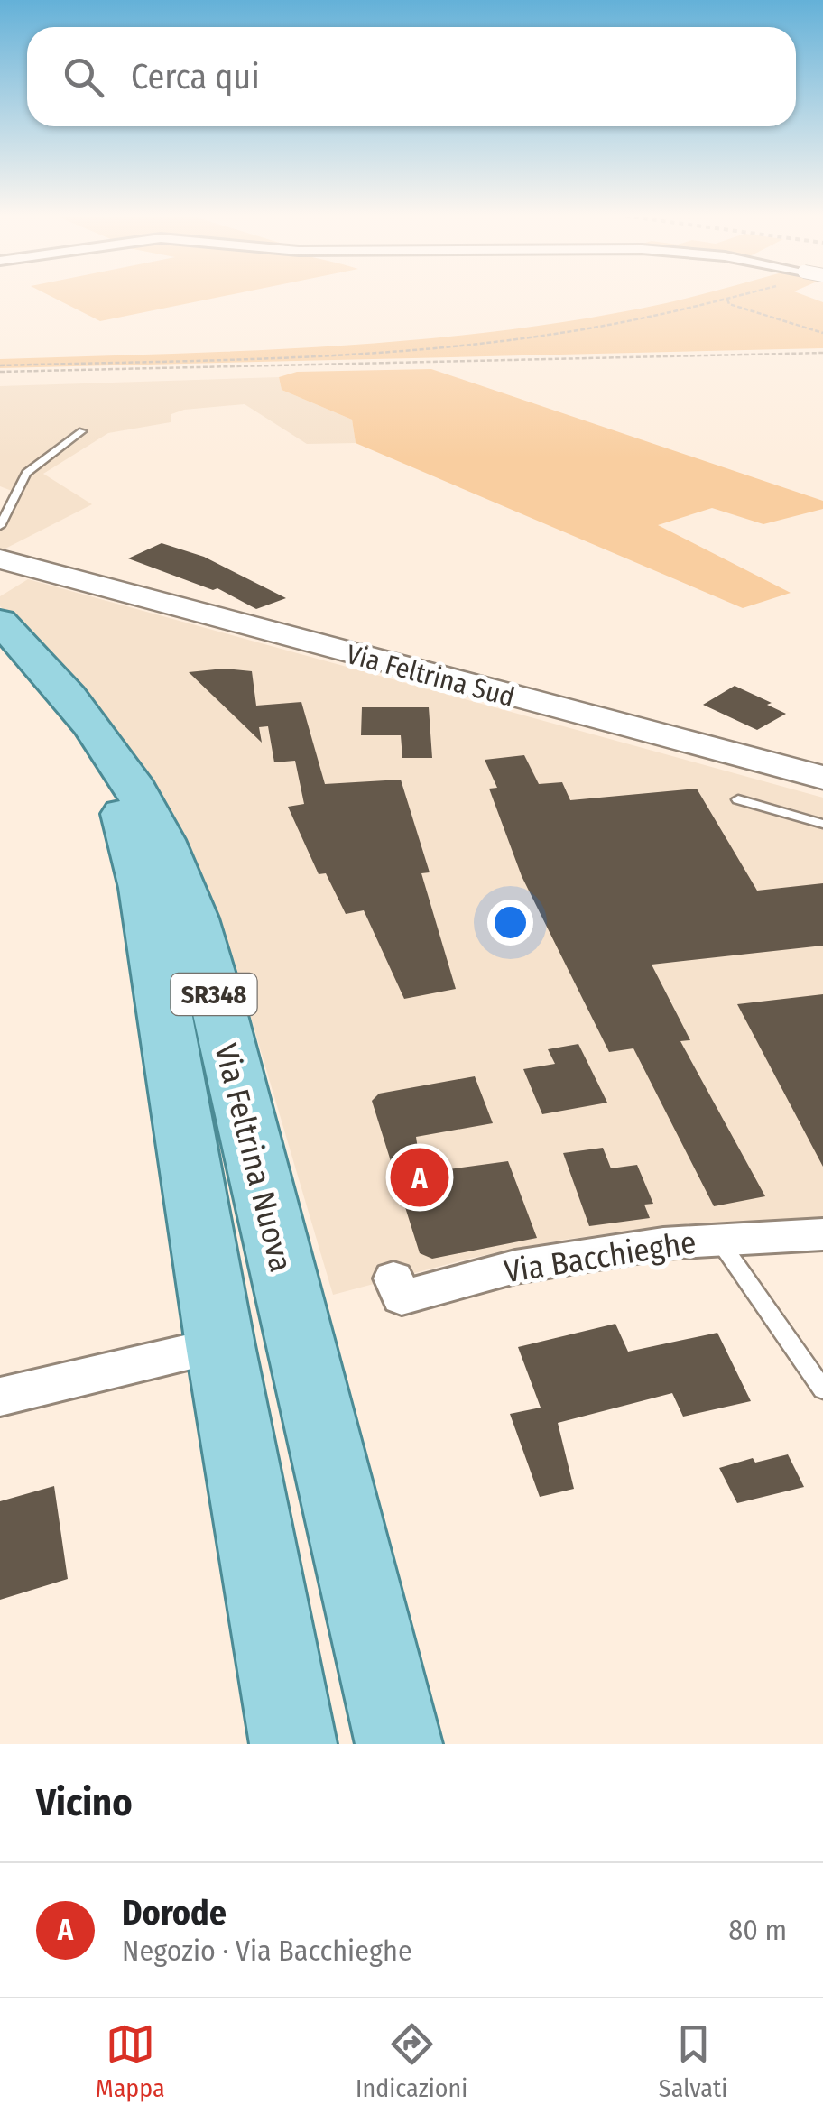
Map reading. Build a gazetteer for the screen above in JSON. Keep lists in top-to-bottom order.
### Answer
{
  "streets": {
    "main road": ["Via Feltrina Sud", "SR348", "Via Feltrina Nuova"],
    "street": ["Via Bacchieghe"]
  },
  "page": {
    "search": "Cerca qui",
    "pins": "A",
    "heading": "Vicino",
    "list": [
      {
        "mark": "A",
        "name": "Dorode",
        "note": "Negozio · Via Bacchieghe",
        "value": "80 m"
      }
    ],
    "nav": ["Mappa", "Indicazioni", "Salvati"]
  }
}
